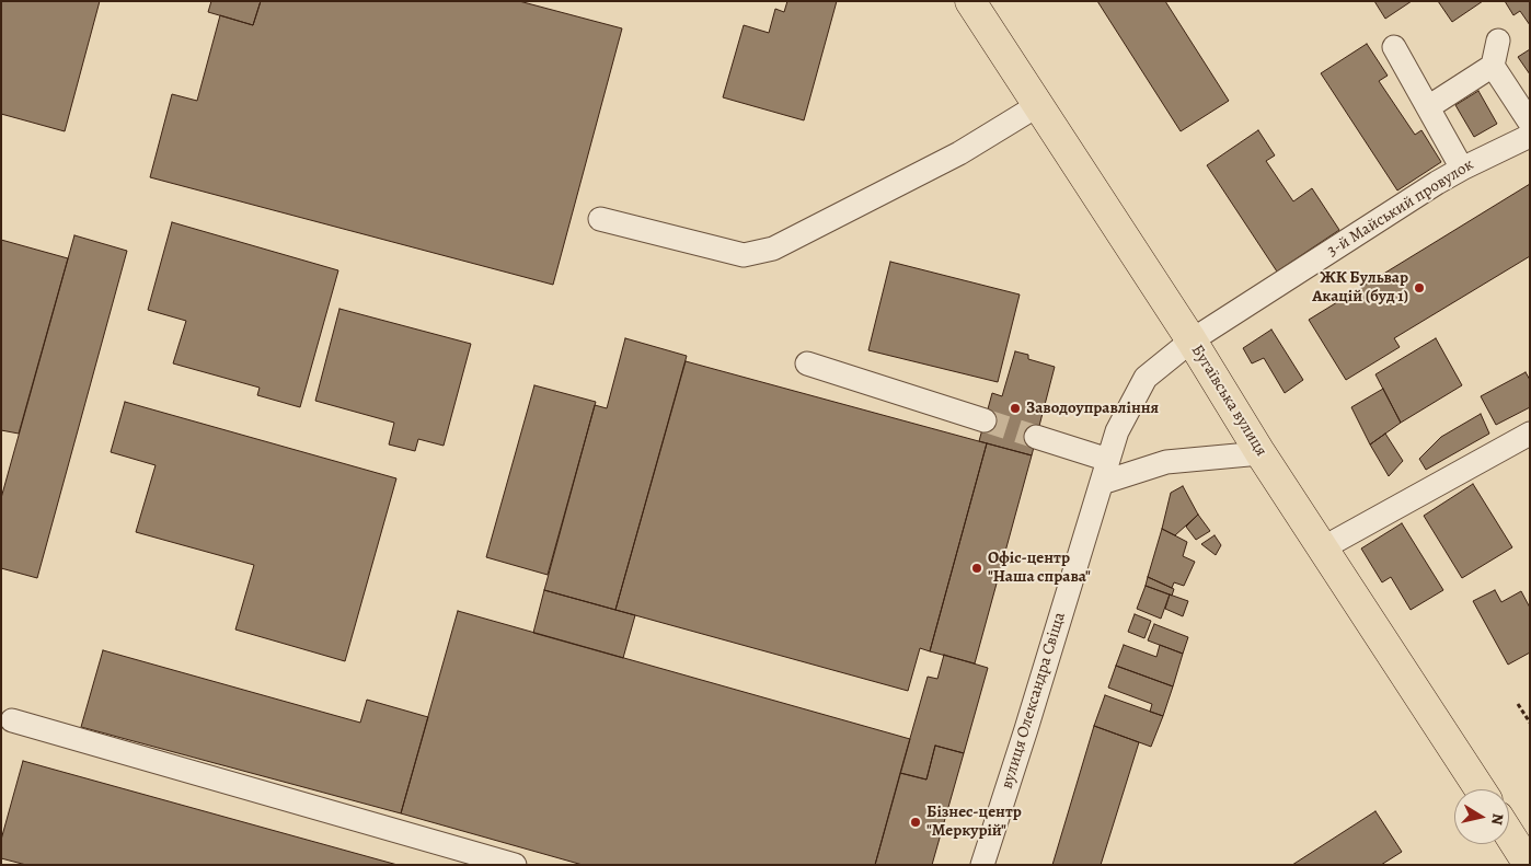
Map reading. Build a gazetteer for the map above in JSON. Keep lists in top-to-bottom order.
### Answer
{
  "streets": {
    "main road": ["Бугаївська вулиця"],
    "street": ["3-й Майський провулок", "вулиця Олександра Свіща"]
  },
  "crossings": [
    ["3-й Майський провулок", "Бугаївська вулиця"],
    ["3-й Майський провулок", "вулиця Олександра Свіща"],
    ["Бугаївська вулиця", "вулиця Олександра Свіща"]
  ],
  "places": [
    "ЖК Бульвар Акацій (буд 1)",
    "Заводоуправління",
    "Офіс-центр \"Наша справа\"",
    "Бізнес-центр \"Меркурій\""
  ],
  "north": "right"
}
